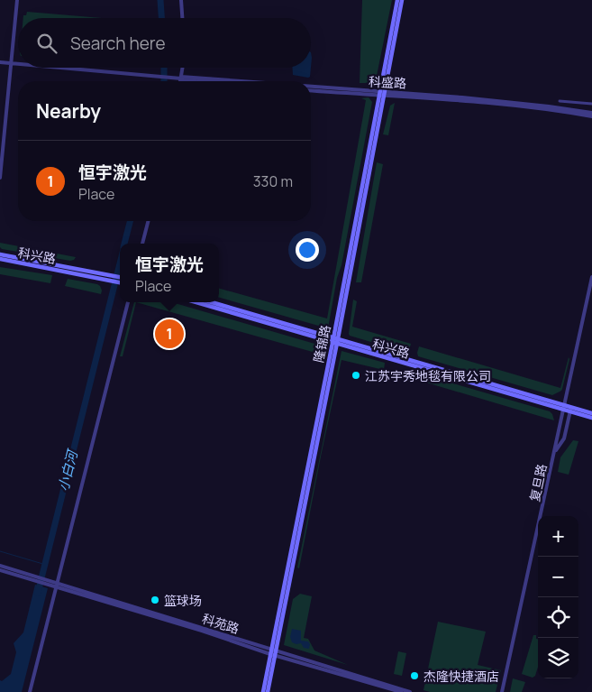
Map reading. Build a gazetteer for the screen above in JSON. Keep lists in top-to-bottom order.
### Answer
{
  "streets": {
    "main road": ["科兴路", "隆锦路"],
    "street": ["科盛路", "复旦路", "科苑路"]
  },
  "crossings": [
    ["科盛路", "隆锦路"],
    ["科兴路", "隆锦路"],
    ["科兴路", "复旦路"],
    ["隆锦路", "科苑路"]
  ],
  "water": ["小白河"],
  "places": ["江苏宇秀地毯有限公司", "篮球场", "杰隆快捷酒店"],
  "page": {
    "search": "Search here",
    "heading": "Nearby",
    "list": [
      {
        "mark": "1",
        "name": "恒宇激光",
        "note": "Place",
        "value": "330 m"
      }
    ],
    "popup": ["恒宇激光", "Place"],
    "pins": "1",
    "map_buttons": ["+", "−"]
  }
}
